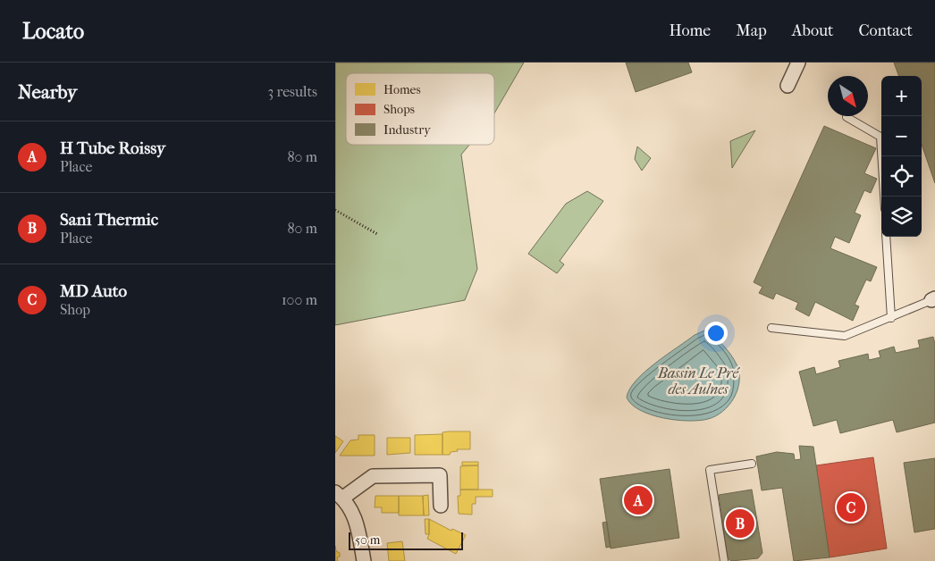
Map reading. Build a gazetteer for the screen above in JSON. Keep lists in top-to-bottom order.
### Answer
{
  "water": ["Bassin Le Pré des Aulnes"],
  "legend": ["Homes", "Shops", "Industry"],
  "scale_bar": "50 m",
  "north": "bottom right",
  "page": {
    "header": "Locato",
    "nav": [
      "Home",
      "Map",
      "About",
      "Contact"
    ],
    "heading": ["Nearby", "3 results"],
    "map_buttons": ["+", "−"],
    "list": [
      {
        "mark": "A",
        "name": "H Tube Roissy",
        "note": "Place",
        "value": "80 m"
      },
      {
        "mark": "B",
        "name": "Sani Thermic",
        "note": "Place",
        "value": "80 m"
      },
      {
        "mark": "C",
        "name": "MD Auto",
        "note": "Shop",
        "value": "100 m"
      }
    ],
    "pins": ["A", "C", "B"],
    "scale": "50 m"
  }
}
